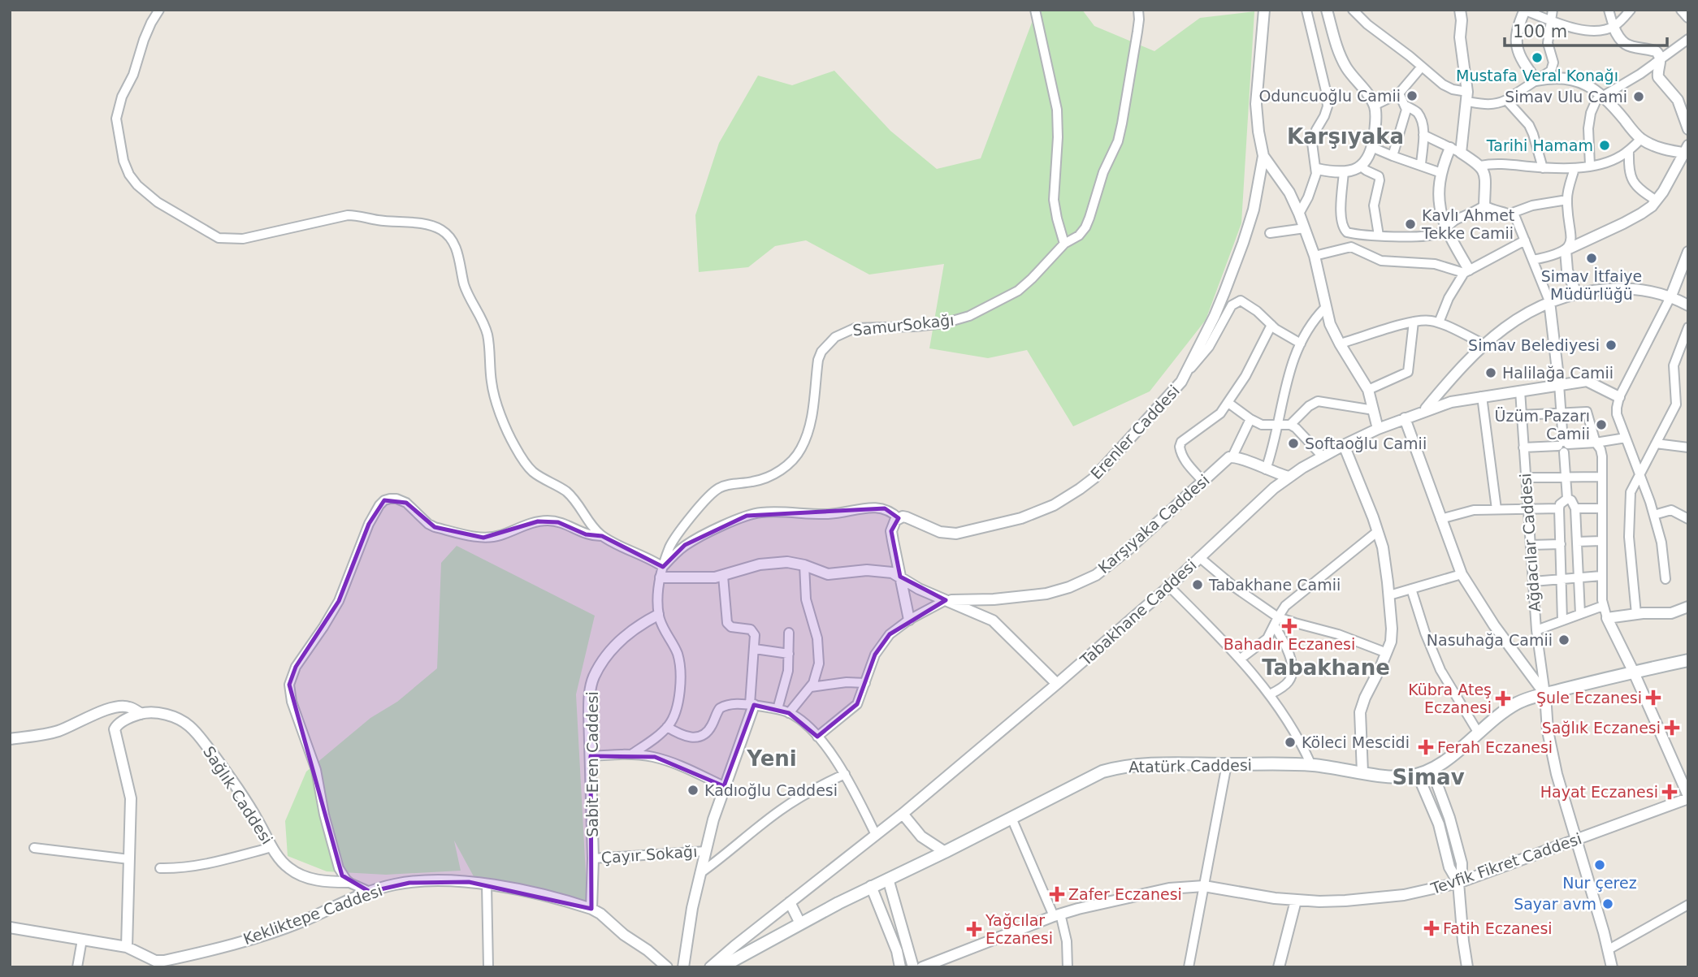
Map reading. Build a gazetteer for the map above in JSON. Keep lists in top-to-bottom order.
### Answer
{
  "streets": {
    "main road": ["Atatürk Caddesi"],
    "street": [
      "SamurSokağı",
      "Erenler Caddesi",
      "Karşıyaka Caddesi",
      "Ağdacılar Caddesi",
      "Tabakhane Caddesi",
      "Sabit Eren Caddesi",
      "Sağlık Caddesi",
      "Çayır Sokağı",
      "Tevfik Fikret Caddesi",
      "Kekliktepe Caddesi"
    ]
  },
  "crossings": [
    ["SamurSokağı", "Sabit Eren Caddesi"],
    ["Ağdacılar Caddesi", "Tabakhane Caddesi"],
    ["Ağdacılar Caddesi", "Atatürk Caddesi"],
    ["Sabit Eren Caddesi", "Çayır Sokağı"],
    ["Sabit Eren Caddesi", "Kekliktepe Caddesi"]
  ],
  "districts": [
    "Karşıyaka",
    "Tabakhane",
    "Yeni",
    "Simav"
  ],
  "places": {
    "other": [
      "Mustafa Veral Konağı",
      "Oduncuoğlu Camii",
      "Simav Ulu Cami",
      "Tarihi Hamam",
      "Kavlı Ahmet Tekke Camii",
      "Simav İtfaiye Müdürlüğü",
      "Simav Belediyesi",
      "Halilağa Camii",
      "Üzüm Pazarı Camii",
      "Softaoğlu Camii",
      "Tabakhane Camii",
      "Nasuhağa Camii",
      "Köleci Mescidi",
      "Kadıoğlu Caddesi",
      "Nur çerez",
      "Sayar avm"
    ],
    "health": [
      "Bahadır Eczanesi",
      "Şule Eczanesi",
      "Kübra Ateş Eczanesi",
      "Sağlık Eczanesi",
      "Ferah Eczanesi",
      "Hayat Eczanesi",
      "Zafer Eczanesi",
      "Fatih Eczanesi",
      "Yağcılar Eczanesi"
    ]
  },
  "scale_bar": "100 m"
}
